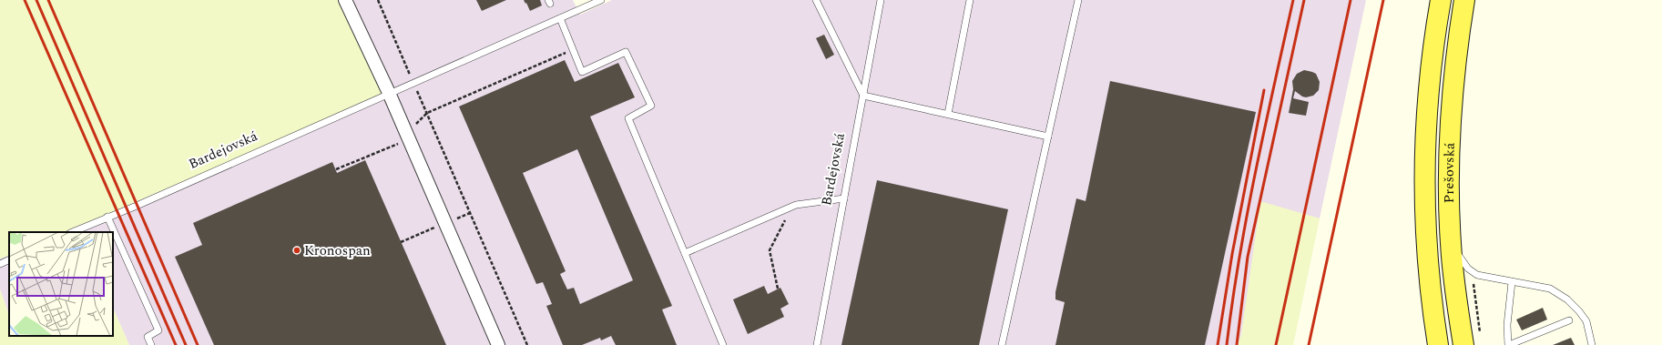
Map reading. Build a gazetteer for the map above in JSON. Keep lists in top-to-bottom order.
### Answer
{
  "streets": {
    "main road": ["Prešovská"],
    "lane": ["Bardejovská"]
  },
  "places": ["Kronospan"]
}
